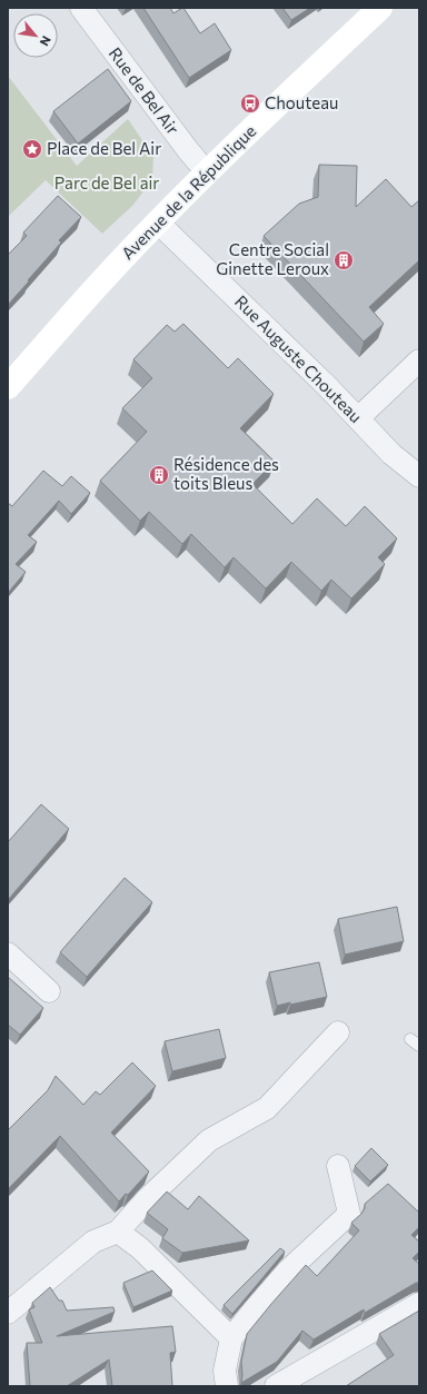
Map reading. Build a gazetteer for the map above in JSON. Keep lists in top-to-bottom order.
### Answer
{
  "streets": {
    "street": ["Rue de Bel Air", "Avenue de la République", "Rue Auguste Chouteau"]
  },
  "crossings": [
    ["Rue de Bel Air", "Avenue de la République"],
    ["Avenue de la République", "Rue Auguste Chouteau"]
  ],
  "parks": ["Parc de Bel air"],
  "places": {
    "bus stop": ["Chouteau"],
    "place": ["Place de Bel Air"],
    "building": ["Centre Social Ginette Leroux", "Résidence des toits Bleus"]
  },
  "north": "bottom right"
}
